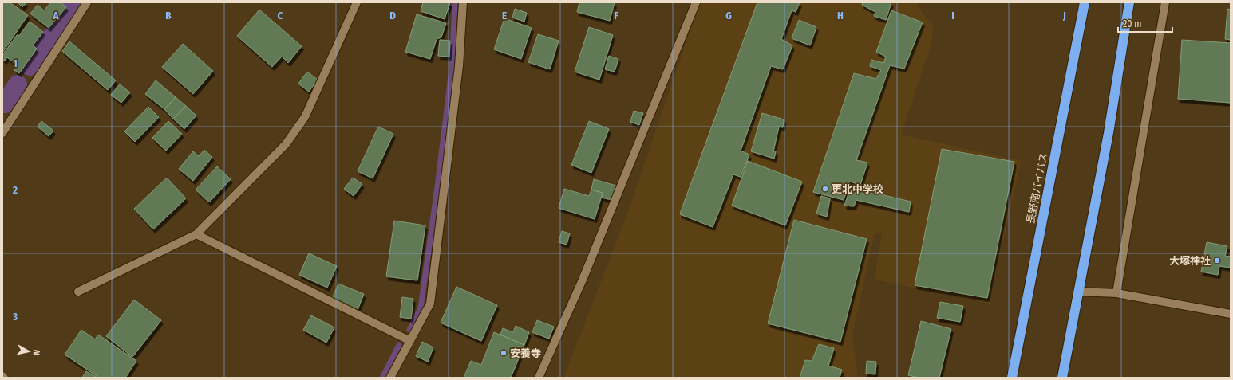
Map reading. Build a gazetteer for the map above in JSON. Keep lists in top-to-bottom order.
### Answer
{
  "streets": {
    "highway": ["長野南バイパス"]
  },
  "places": ["更北中学校", "大塚神社", "安養寺"],
  "scale_bar": "20 m",
  "north": "right",
  "grid": {
    "columns": [
      "A",
      "B",
      "C",
      "D",
      "E",
      "F",
      "G",
      "H",
      "I",
      "J"
    ],
    "rows": ["1", "2", "3"]
  }
}
